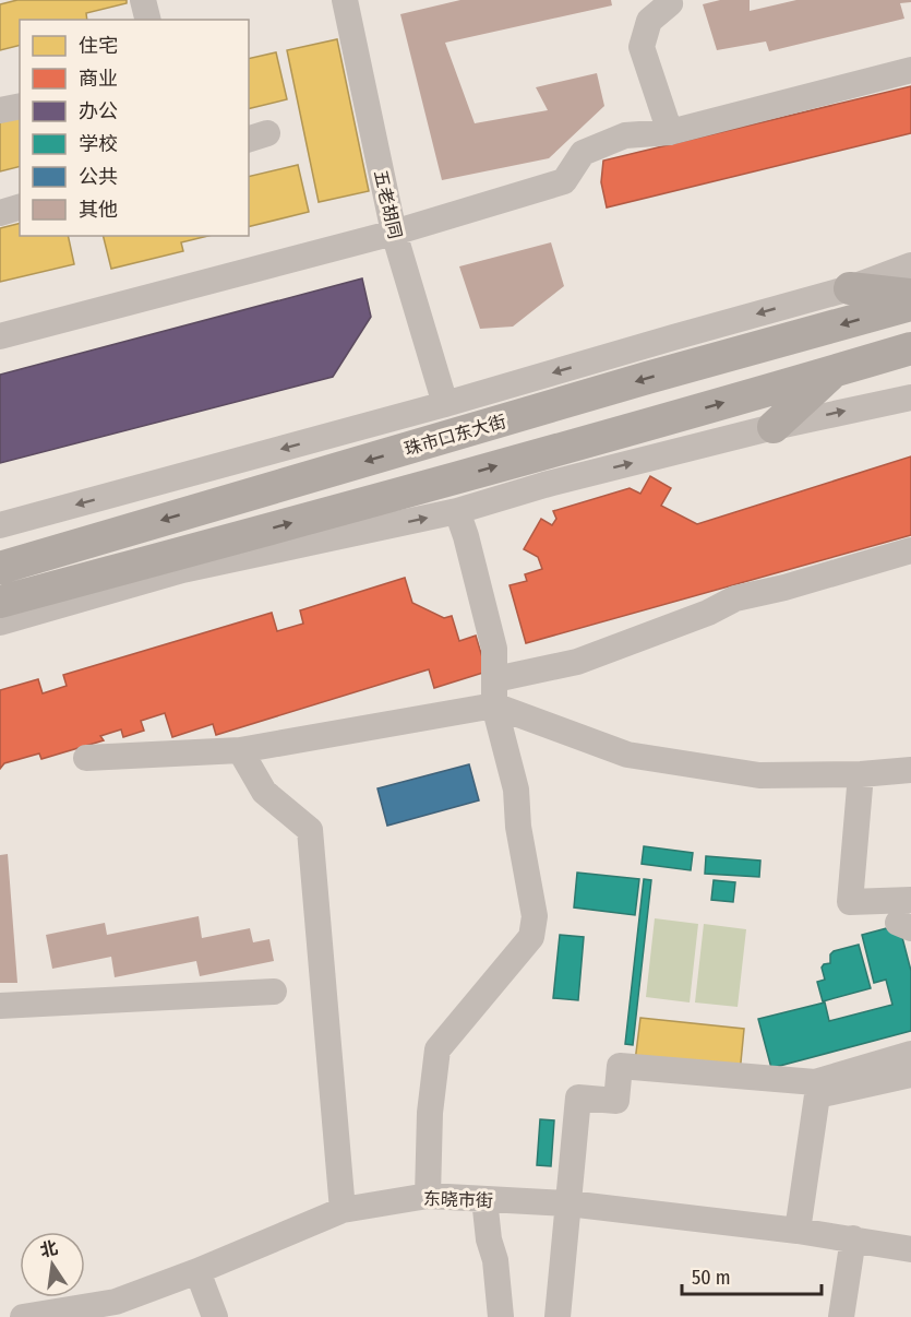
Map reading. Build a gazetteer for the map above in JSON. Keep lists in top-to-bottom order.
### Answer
{
  "streets": {
    "main road": ["珠市口东大街"],
    "street": ["五老胡同", "东晓市街"]
  },
  "crossings": [
    ["五老胡同", "珠市口东大街"]
  ],
  "legend": [
    "住宅",
    "商业",
    "办公",
    "学校",
    "公共",
    "其他"
  ],
  "scale_bar": "50 m",
  "north": "top"
}
